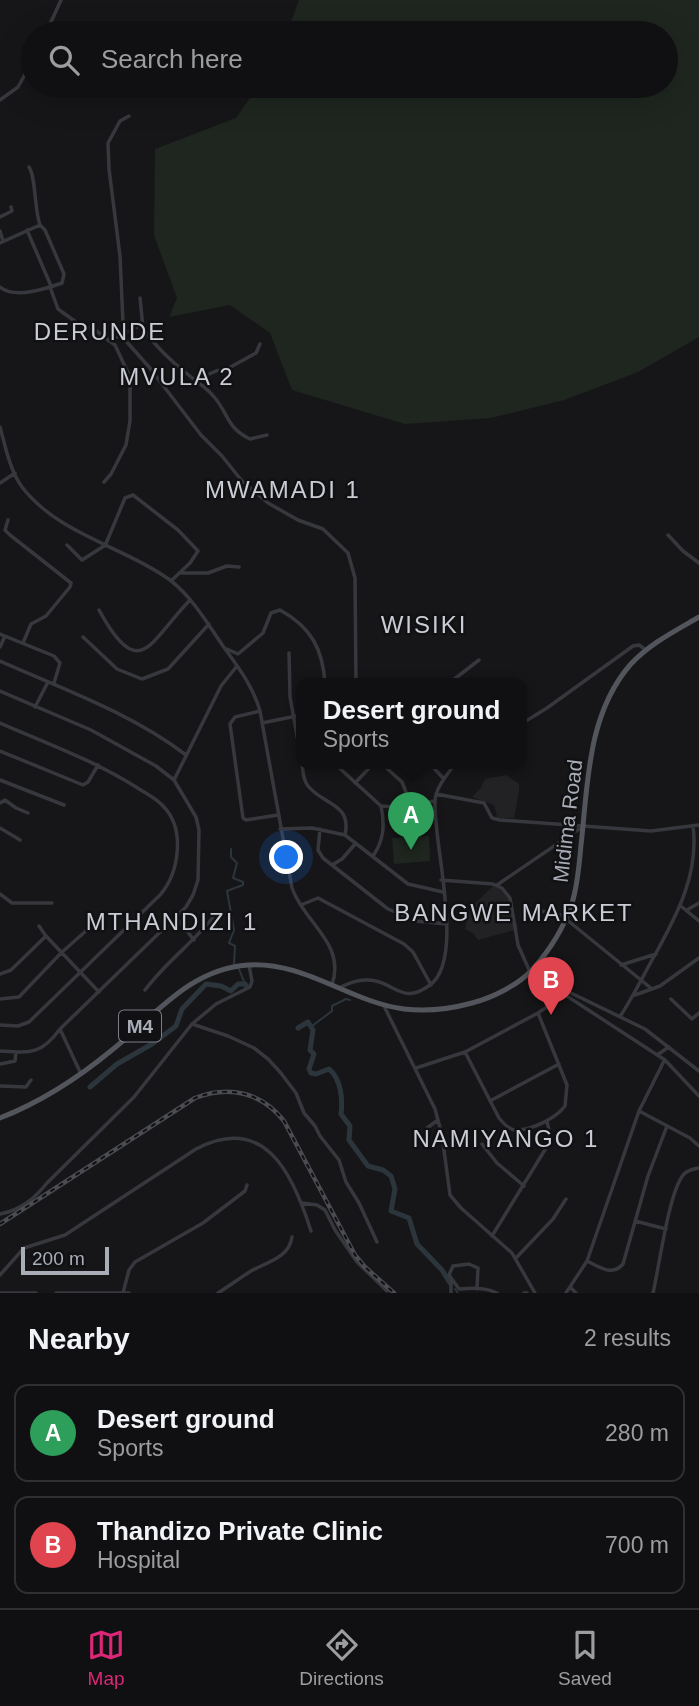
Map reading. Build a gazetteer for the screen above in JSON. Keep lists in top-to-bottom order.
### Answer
{
  "streets": {
    "main road": ["Midima Road", "M4"]
  },
  "districts": [
    "DERUNDE",
    "MVULA 2",
    "MWAMADI 1",
    "WISIKI",
    "BANGWE MARKET",
    "MTHANDIZI 1",
    "NAMIYANGO 1"
  ],
  "scale_bar": "200 m",
  "page": {
    "search": "Search here",
    "popup": ["Desert ground", "Sports"],
    "pins": ["A", "B"],
    "scale": "200 m",
    "heading": ["Nearby", "2 results"],
    "list": [
      {
        "mark": "A",
        "name": "Desert ground",
        "note": "Sports",
        "value": "280 m"
      },
      {
        "mark": "B",
        "name": "Thandizo Private Clinic",
        "note": "Hospital",
        "value": "700 m"
      }
    ],
    "nav": ["Map", "Directions", "Saved"]
  }
}
